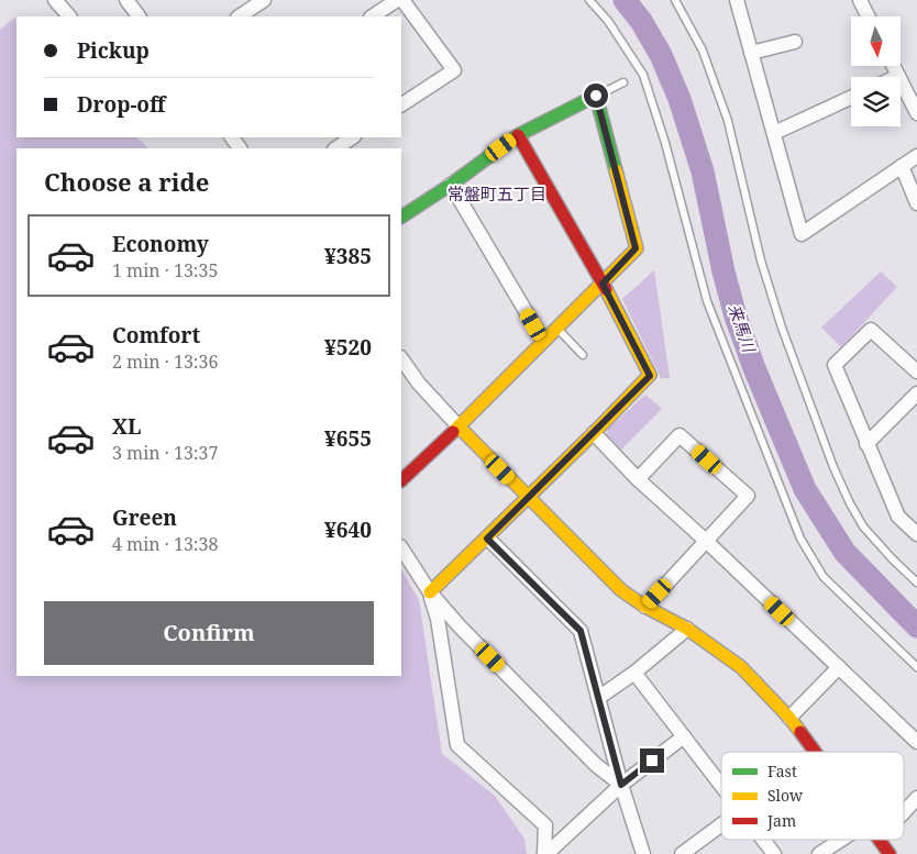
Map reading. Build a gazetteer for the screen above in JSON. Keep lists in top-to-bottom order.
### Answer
{
  "districts": ["常盤町五丁目"],
  "water": ["来馬川"],
  "legend": ["Fast", "Slow", "Jam"],
  "north": "bottom",
  "page": {
    "banner": ["Pickup", "Drop-off"],
    "heading": "Choose a ride",
    "list": [
      {
        "name": "Economy",
        "note": "1 min · 13:35",
        "value": "¥385"
      },
      {
        "name": "Comfort",
        "note": "2 min · 13:36",
        "value": "¥520"
      },
      {
        "name": "XL",
        "note": "3 min · 13:37",
        "value": "¥655"
      },
      {
        "name": "Green",
        "note": "4 min · 13:38",
        "value": "¥640"
      }
    ],
    "buttons": "Confirm"
  }
}
